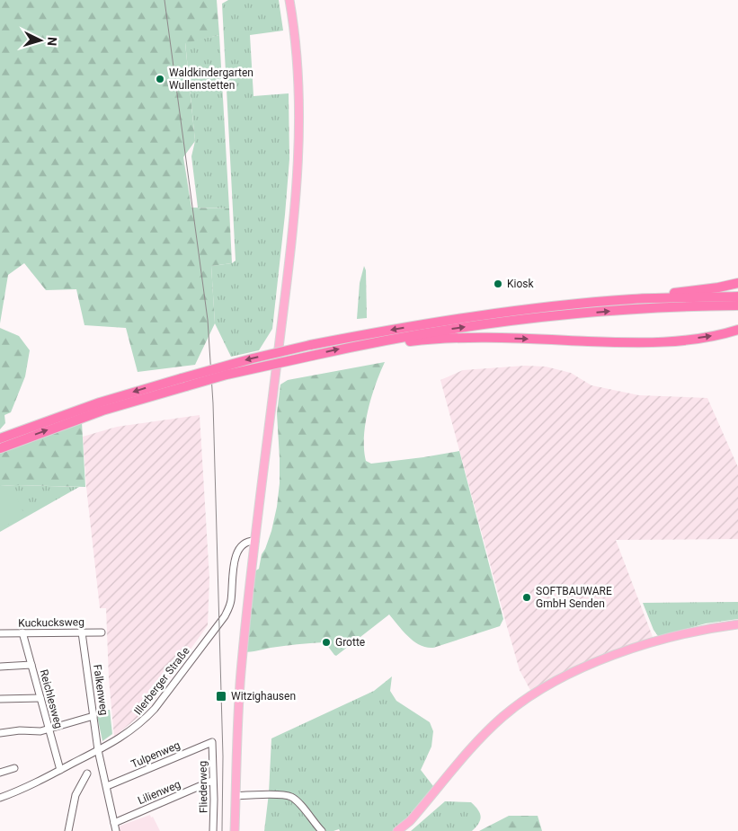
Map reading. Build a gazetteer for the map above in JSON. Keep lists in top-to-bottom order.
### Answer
{
  "streets": {
    "street": [
      "Kuckucksweg",
      "Illerberger Straße",
      "Falkenweg",
      "Reichlesweg",
      "Tulpenweg",
      "Fliederweg",
      "Lilienweg"
    ]
  },
  "crossings": [
    ["Kuckucksweg", "Falkenweg"],
    ["Kuckucksweg", "Reichlesweg"],
    ["Illerberger Straße", "Falkenweg"],
    ["Illerberger Straße", "Reichlesweg"],
    ["Falkenweg", "Tulpenweg"],
    ["Falkenweg", "Lilienweg"],
    ["Tulpenweg", "Fliederweg"],
    ["Fliederweg", "Lilienweg"]
  ],
  "places": {
    "other": [
      "Waldkindergarten Wullenstetten",
      "Kiosk",
      "SOFTBAUWARE GmbH Senden",
      "Grotte"
    ],
    "transit": ["Witzighausen"]
  },
  "north": "right"
}
